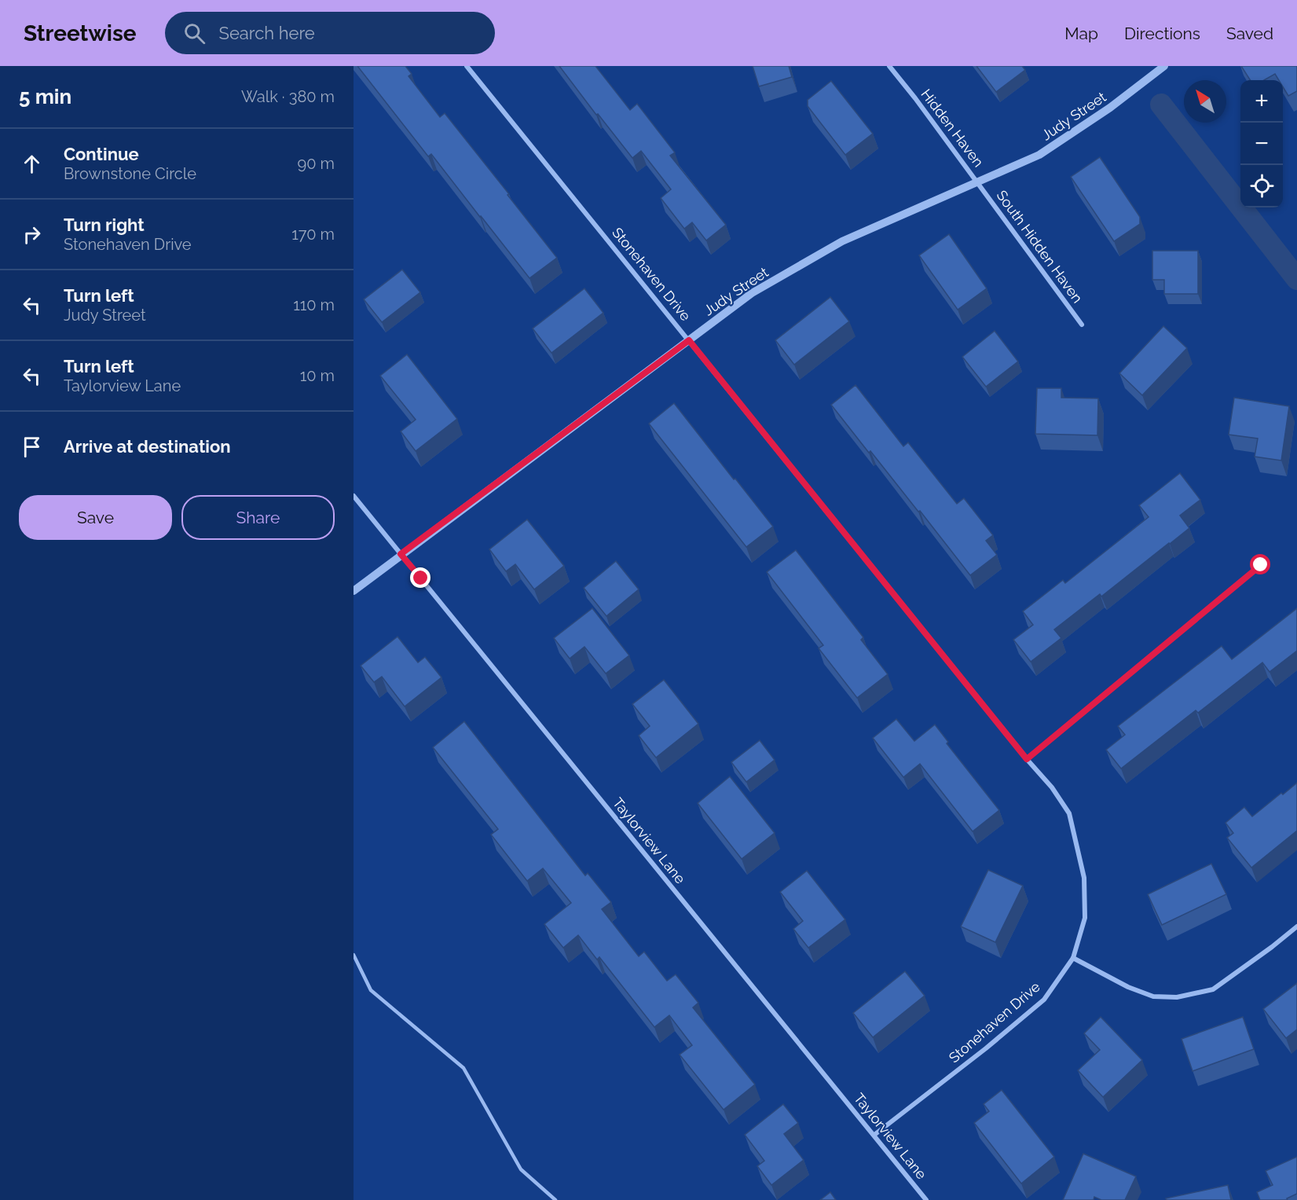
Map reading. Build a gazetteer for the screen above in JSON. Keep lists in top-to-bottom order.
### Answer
{
  "streets": {
    "street": [
      "Judy Street",
      "Hidden Haven",
      "South Hidden Haven",
      "Stonehaven Drive",
      "Taylorview Lane"
    ]
  },
  "crossings": [
    ["Judy Street", "Hidden Haven"],
    ["Judy Street", "South Hidden Haven"],
    ["Judy Street", "Stonehaven Drive"],
    ["Judy Street", "Taylorview Lane"],
    ["Hidden Haven", "South Hidden Haven"],
    ["Stonehaven Drive", "Taylorview Lane"]
  ],
  "north": "top left",
  "page": {
    "header": "Streetwise",
    "search": "Search here",
    "nav": ["Map", "Directions", "Saved"],
    "heading": ["5 min", "Walk · 380 m"],
    "map_buttons": ["+", "−"],
    "list": [
      ["Continue", "Brownstone Circle", "90 m"],
      ["Turn right", "Stonehaven Drive", "170 m"],
      ["Turn left", "Judy Street", "110 m"],
      ["Turn left", "Taylorview Lane", "10 m"],
      "Arrive at destination"
    ],
    "buttons": ["Save", "Share"]
  }
}
